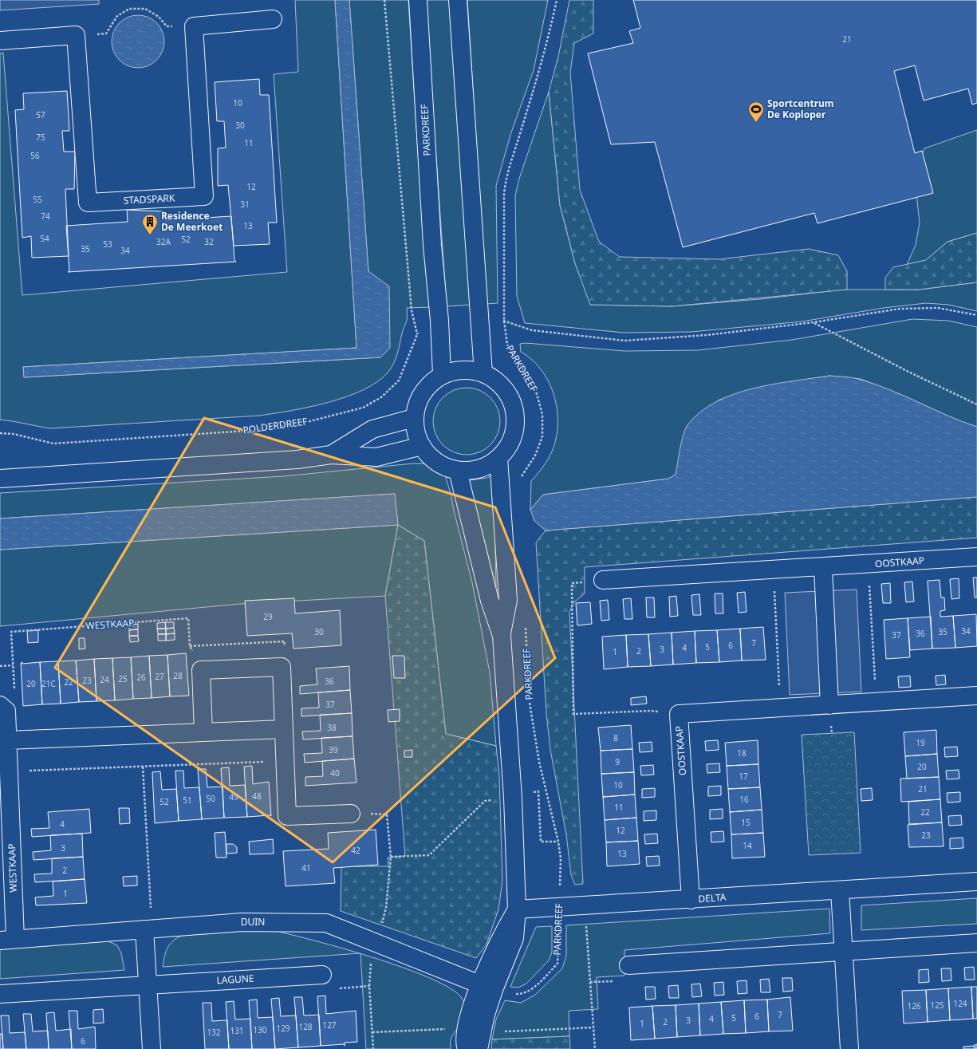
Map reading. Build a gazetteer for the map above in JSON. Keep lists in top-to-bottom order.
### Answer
{
  "streets": {
    "street": [
      "PARKDREEF",
      "STADSPARK",
      "OOSTKAAP",
      "WESTKAAP",
      "DELTA",
      "DUIN",
      "LAGUNE"
    ],
    "path": ["POLDERDREEF"]
  },
  "crossings": [
    ["PARKDREEF", "POLDERDREEF"],
    ["PARKDREEF", "DELTA"],
    ["PARKDREEF", "DUIN"],
    ["OOSTKAAP", "DELTA"],
    ["WESTKAAP", "DUIN"]
  ],
  "places": {
    "sports": ["Sportcentrum De Koploper"],
    "building": ["Residence De Meerkoet"]
  },
  "house_numbers": [
    "21",
    "10",
    "57",
    "30",
    "75",
    "11",
    "56",
    "12",
    "55",
    "31",
    "74",
    "13",
    "54",
    "52",
    "32A",
    "32",
    "53",
    "35",
    "34",
    "29",
    "34",
    "30",
    "35",
    "36",
    "37",
    "7",
    "6",
    "5",
    "4",
    "3",
    "2",
    "1",
    "28",
    "27",
    "26",
    "25",
    "24",
    "23",
    "36",
    "22",
    "20",
    "21C",
    "37",
    "38",
    "8",
    "19",
    "39",
    "18",
    "9",
    "20",
    "40",
    "17",
    "10",
    "21",
    "48",
    "49",
    "50",
    "16",
    "51",
    "52",
    "11",
    "22",
    "15",
    "4",
    "12",
    "23",
    "14",
    "3",
    "42",
    "13",
    "41",
    "2",
    "1",
    "124",
    "125",
    "126",
    "7",
    "6",
    "5",
    "4",
    "3",
    "2",
    "1",
    "127",
    "128",
    "129",
    "130",
    "131",
    "132",
    "6"
  ]
}
